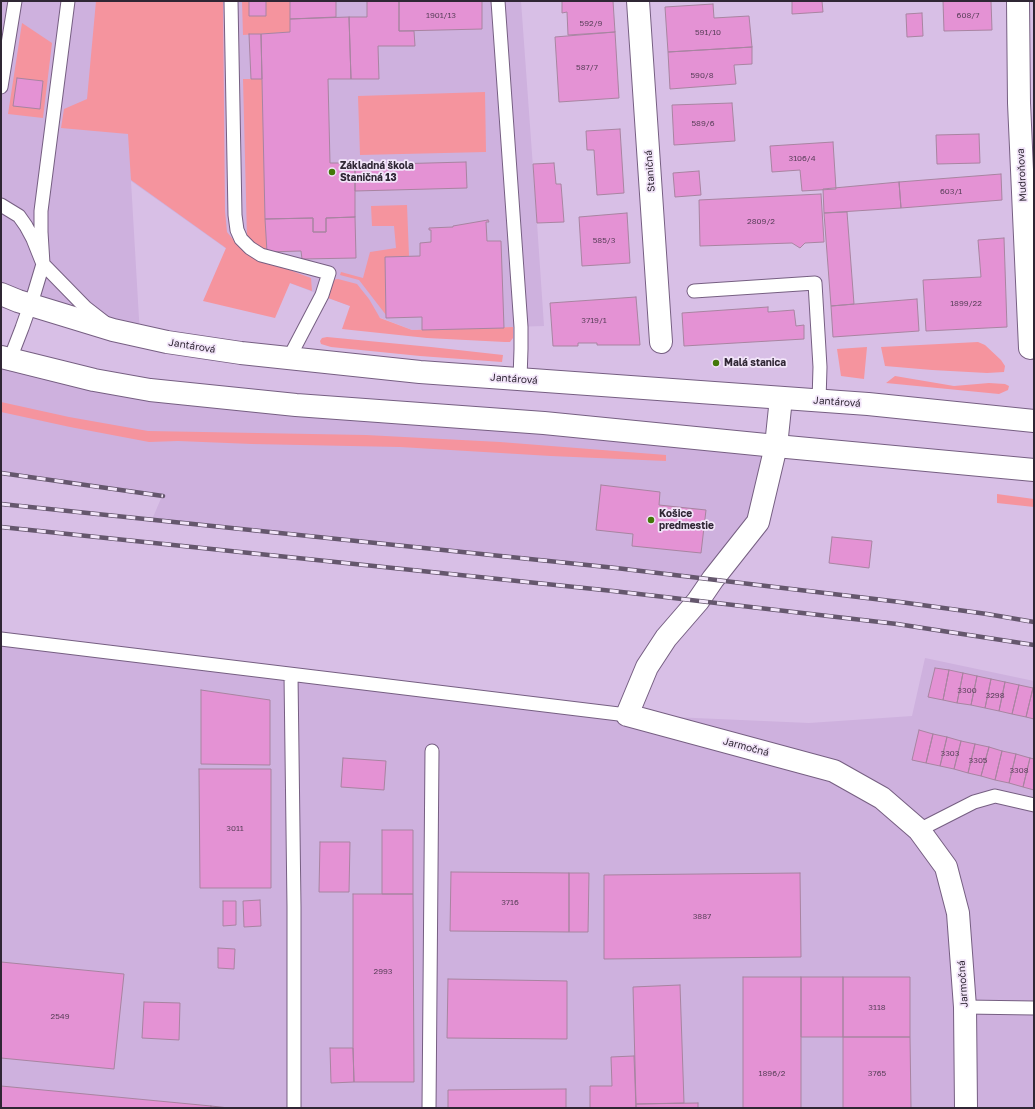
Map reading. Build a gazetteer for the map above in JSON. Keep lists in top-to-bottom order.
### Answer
{
  "streets": {
    "street": [
      "Staničná",
      "Mudroňova",
      "Jantárová",
      "Jarmočná"
    ]
  },
  "places": ["Základná škola Staničná 13", "Malá stanica", "Košice predmestie"],
  "house_numbers": [
    "1901/13",
    "608/7",
    "592/9",
    "591/10",
    "587/7",
    "590/8",
    "589/6",
    "3106/4",
    "603/1",
    "2809/2",
    "585/3",
    "1899/22",
    "3719/1",
    "3300",
    "3298",
    "3303",
    "3305",
    "3308",
    "3011",
    "3716",
    "3887",
    "2993",
    "3118",
    "2549",
    "1896/2",
    "3765"
  ]
}
